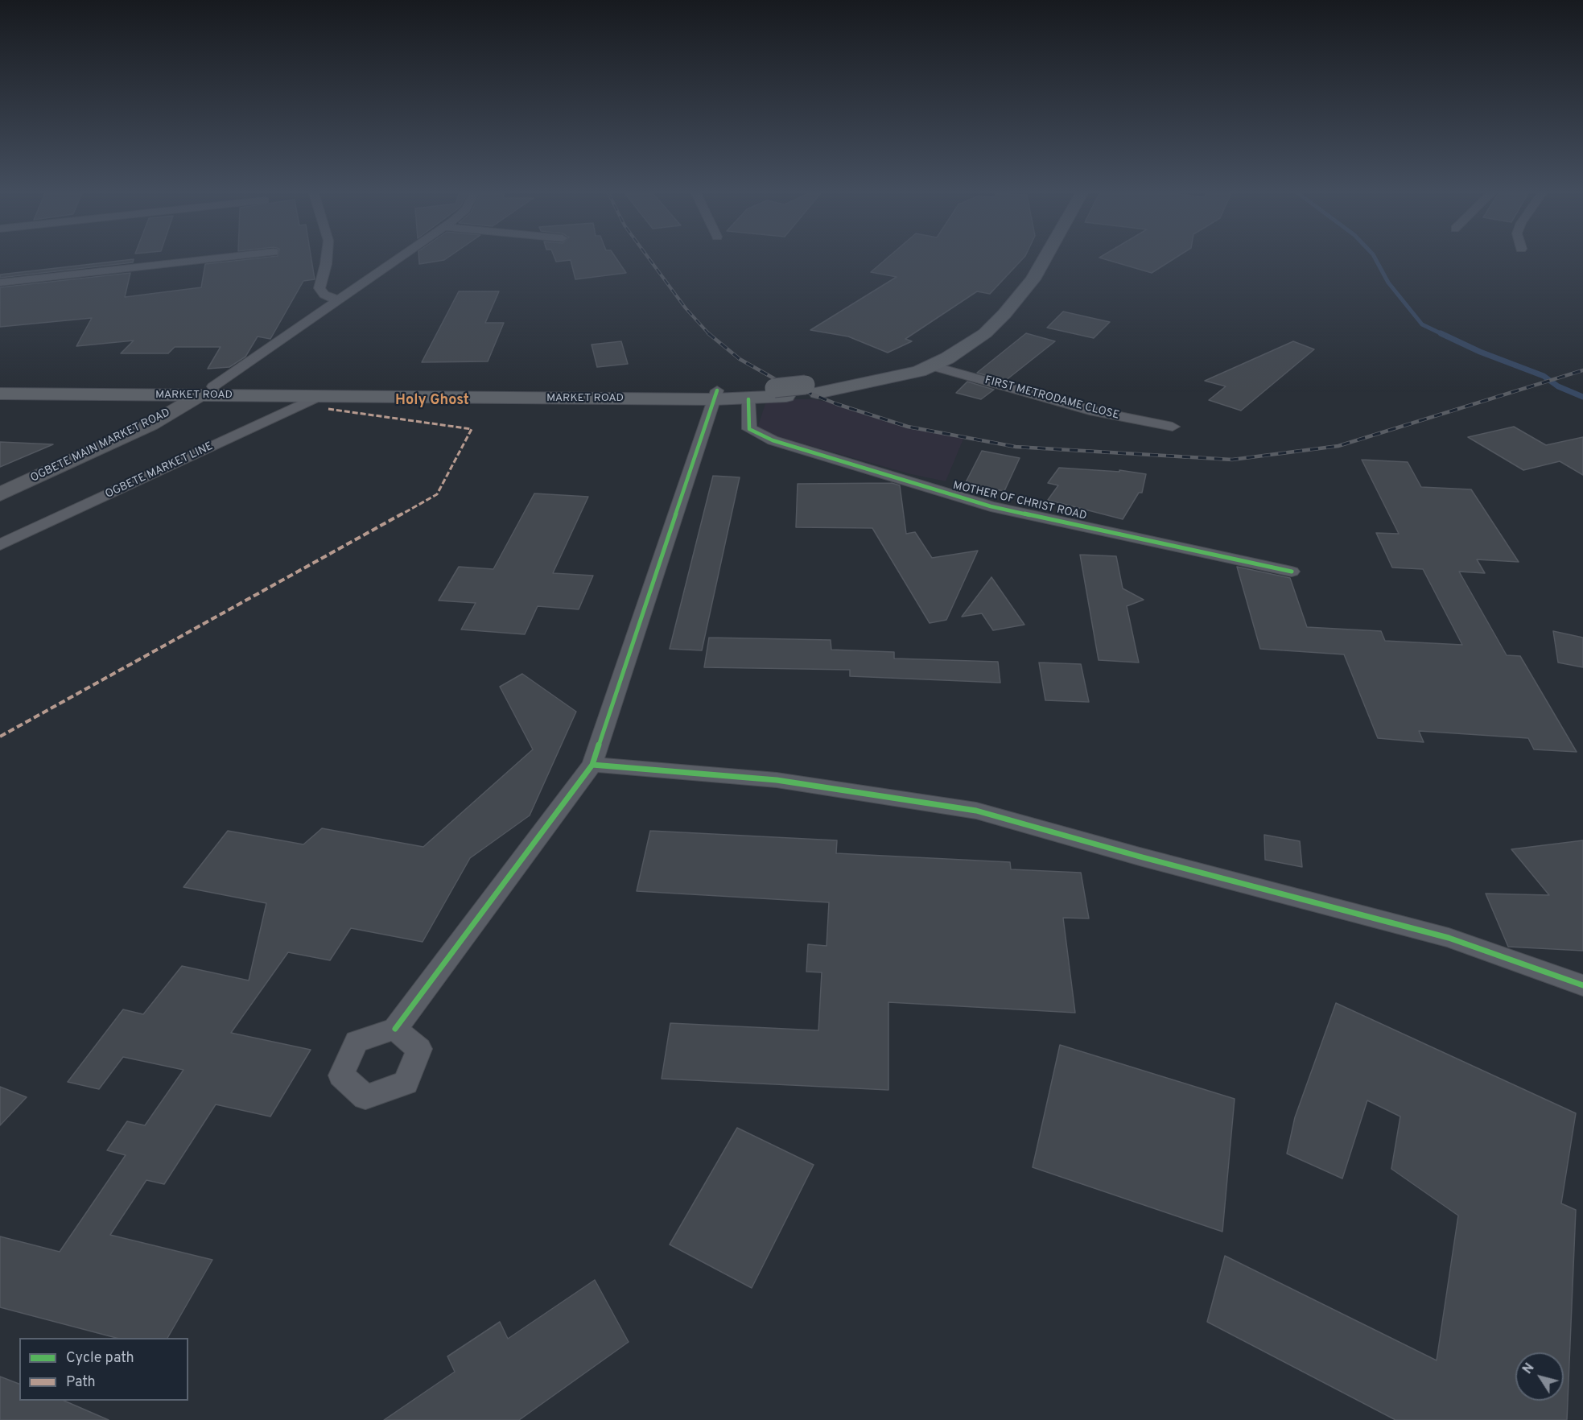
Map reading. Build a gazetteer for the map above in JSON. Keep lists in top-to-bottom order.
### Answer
{
  "streets": {
    "main road": ["MARKET ROAD"],
    "street": [
      "FIRST METRODAME CLOSE",
      "OGBETE MAIN MARKET ROAD",
      "OGBETE MARKET LINE",
      "MOTHER OF CHRIST ROAD"
    ]
  },
  "crossings": [
    ["MARKET ROAD", "FIRST METRODAME CLOSE"],
    ["MARKET ROAD", "OGBETE MAIN MARKET ROAD"],
    ["MARKET ROAD", "OGBETE MARKET LINE"],
    ["MARKET ROAD", "MOTHER OF CHRIST ROAD"]
  ],
  "districts": ["Holy Ghost"],
  "legend": ["Cycle path", "Path"],
  "north": "top left"
}
